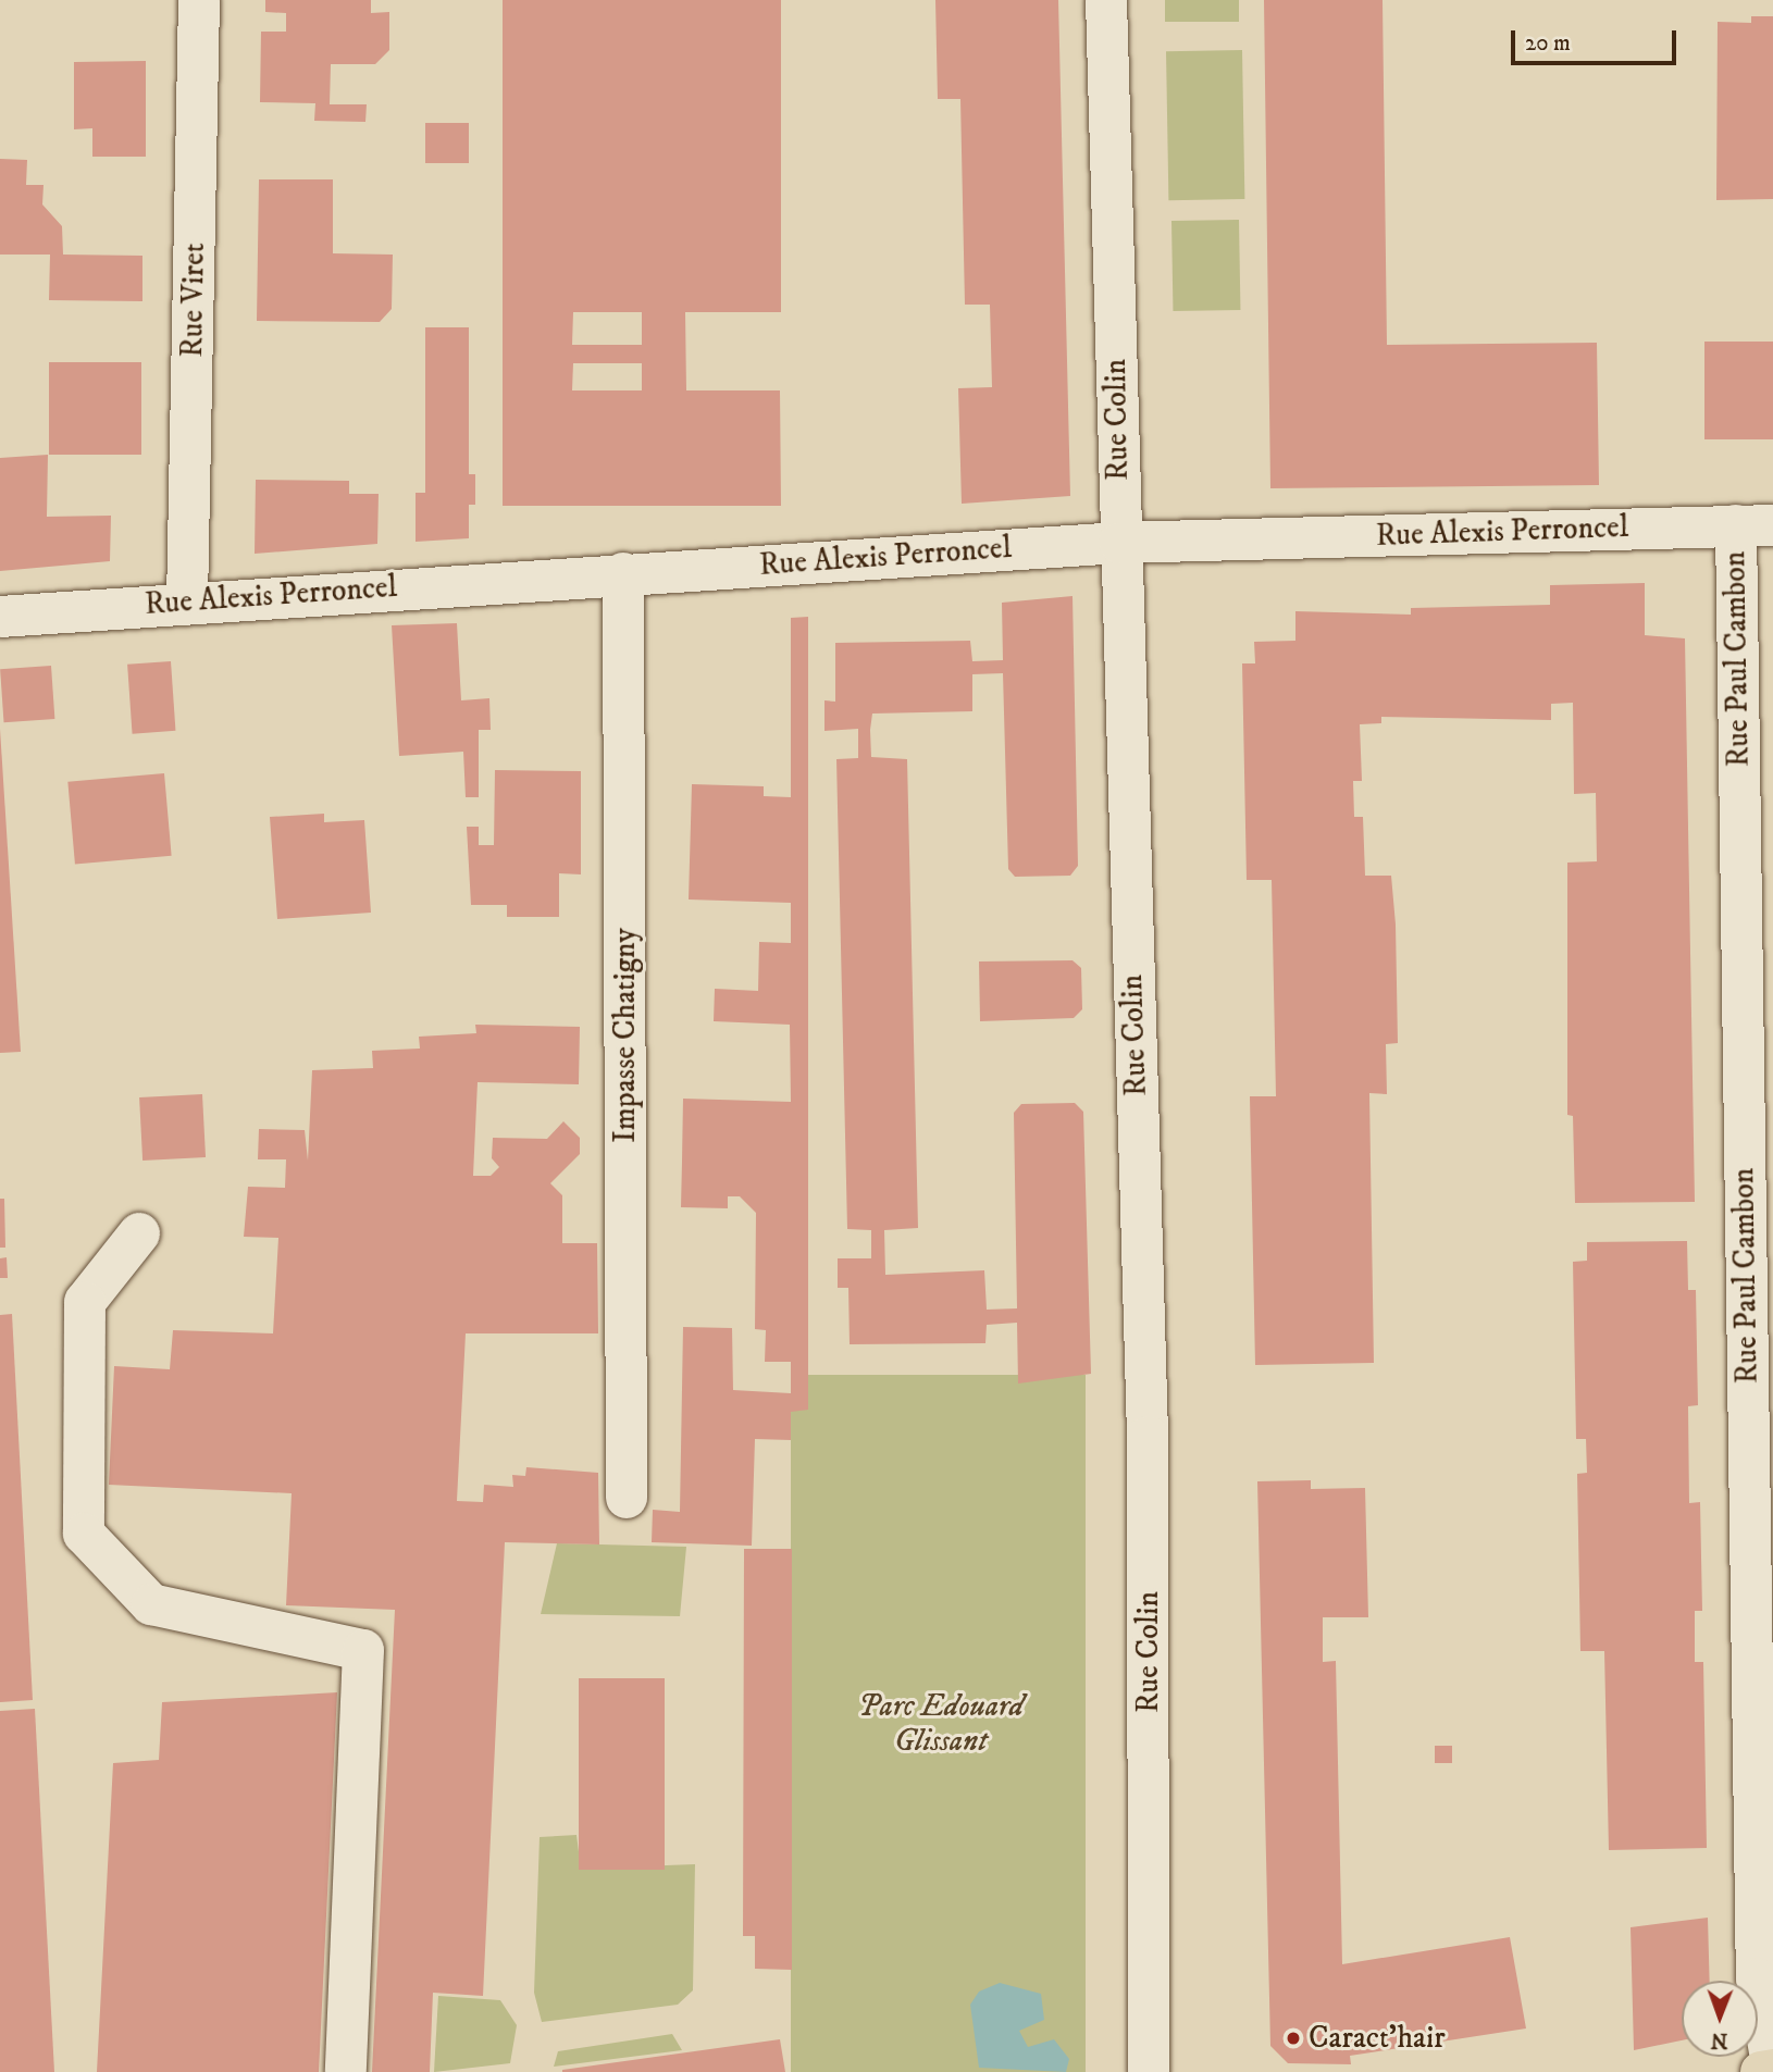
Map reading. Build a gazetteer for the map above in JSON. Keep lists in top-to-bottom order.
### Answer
{
  "streets": {
    "street": [
      "Rue Viret",
      "Rue Colin",
      "Rue Alexis Perroncel",
      "Rue Paul Cambon",
      "Impasse Chatigny"
    ]
  },
  "crossings": [
    ["Rue Viret", "Rue Alexis Perroncel"],
    ["Rue Colin", "Rue Alexis Perroncel"],
    ["Rue Alexis Perroncel", "Rue Paul Cambon"],
    ["Rue Alexis Perroncel", "Impasse Chatigny"]
  ],
  "parks": ["Parc Edouard Glissant"],
  "places": ["Caract'hair"],
  "scale_bar": "20 m",
  "north": "bottom"
}
